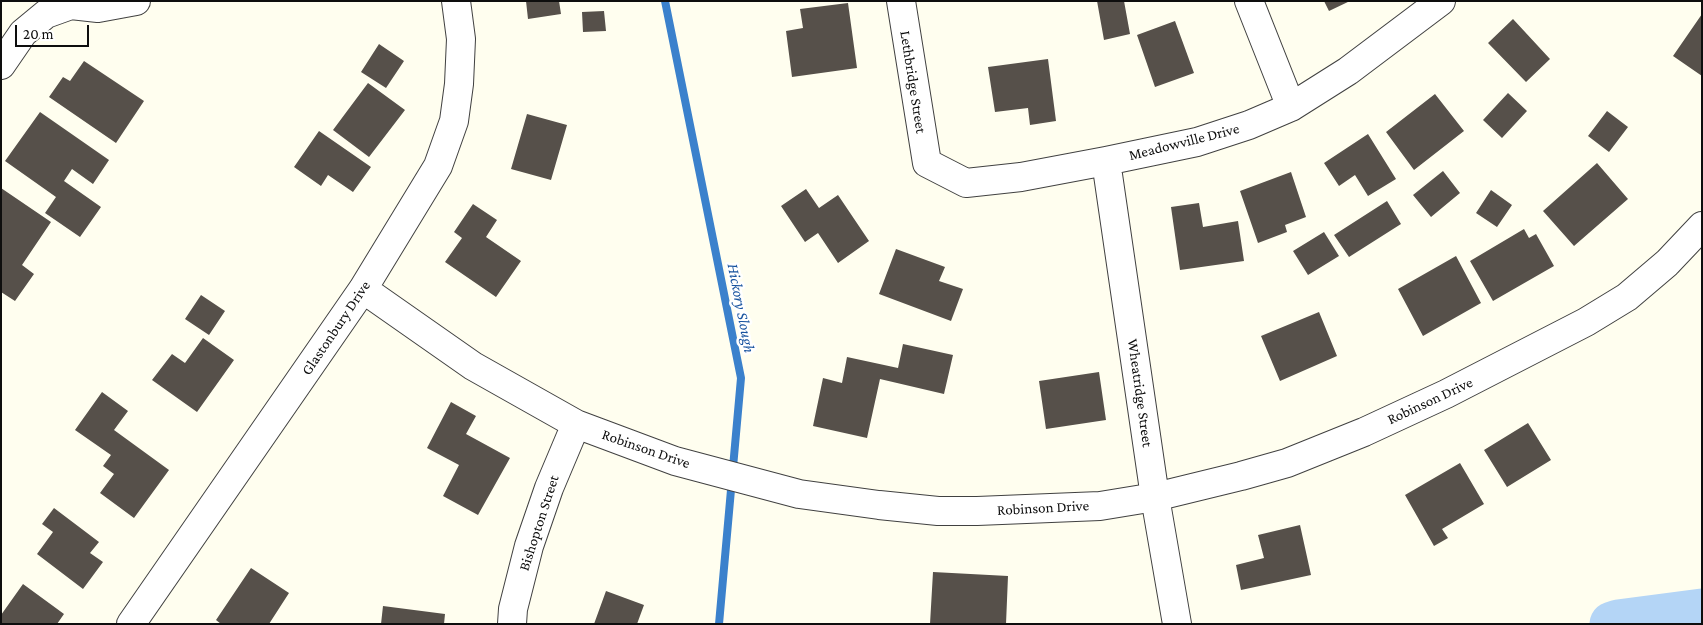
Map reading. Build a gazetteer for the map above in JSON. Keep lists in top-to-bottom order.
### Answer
{
  "streets": {
    "street": [
      "Lethbridge Street",
      "Meadowville Drive",
      "Glastonbury Drive",
      "Wheatridge Street",
      "Robinson Drive",
      "Bishopton Street"
    ]
  },
  "crossings": [
    ["Lethbridge Street", "Meadowville Drive"],
    ["Meadowville Drive", "Wheatridge Street"],
    ["Glastonbury Drive", "Robinson Drive"],
    ["Wheatridge Street", "Robinson Drive"],
    ["Robinson Drive", "Bishopton Street"]
  ],
  "water": ["Hickory Slough"],
  "scale_bar": "20 m"
}
